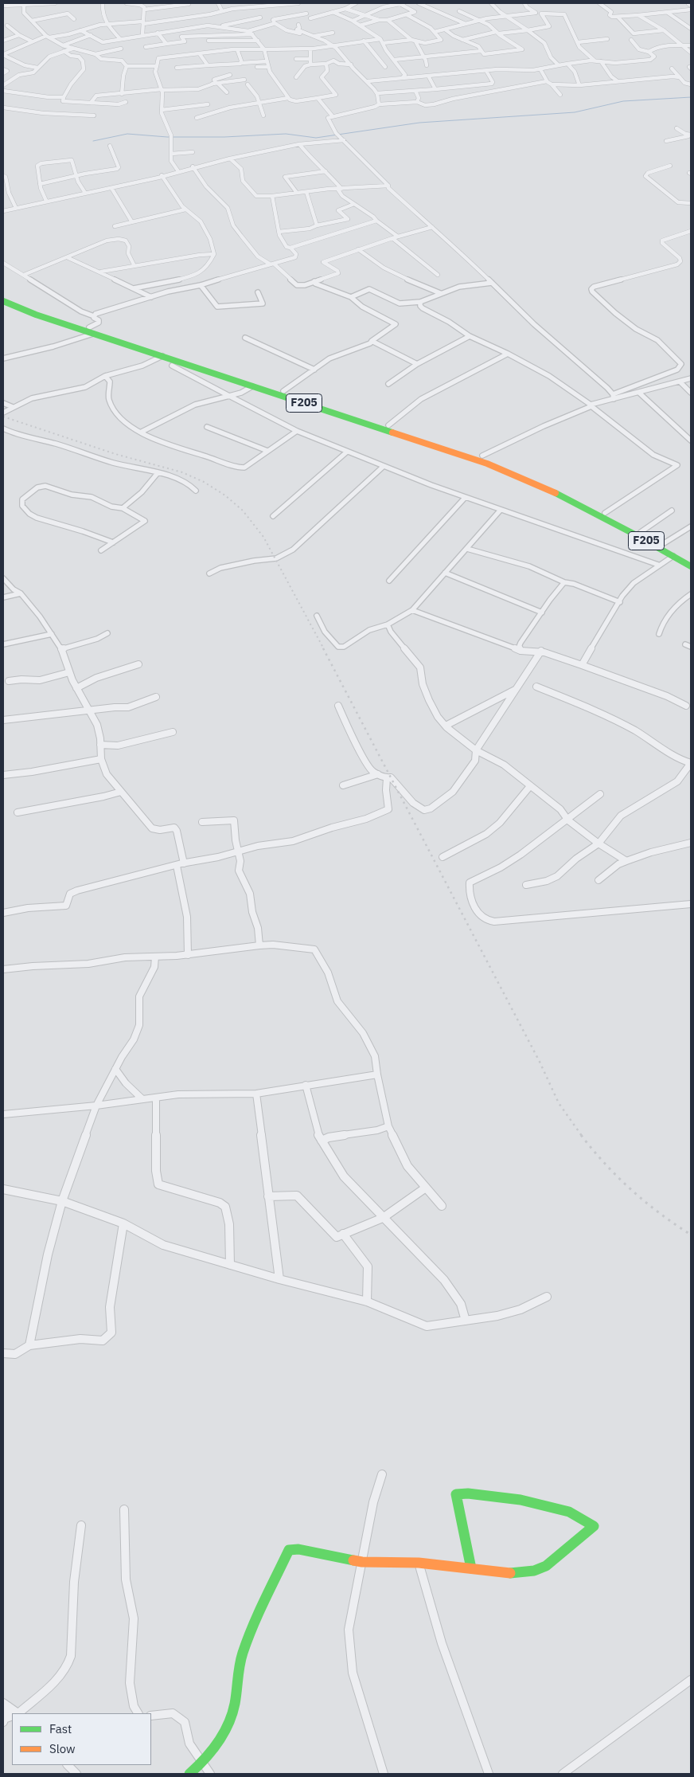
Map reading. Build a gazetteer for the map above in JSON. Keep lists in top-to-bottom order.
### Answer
{
  "streets": {
    "main road": ["F205"]
  },
  "legend": ["Fast", "Slow"]
}
